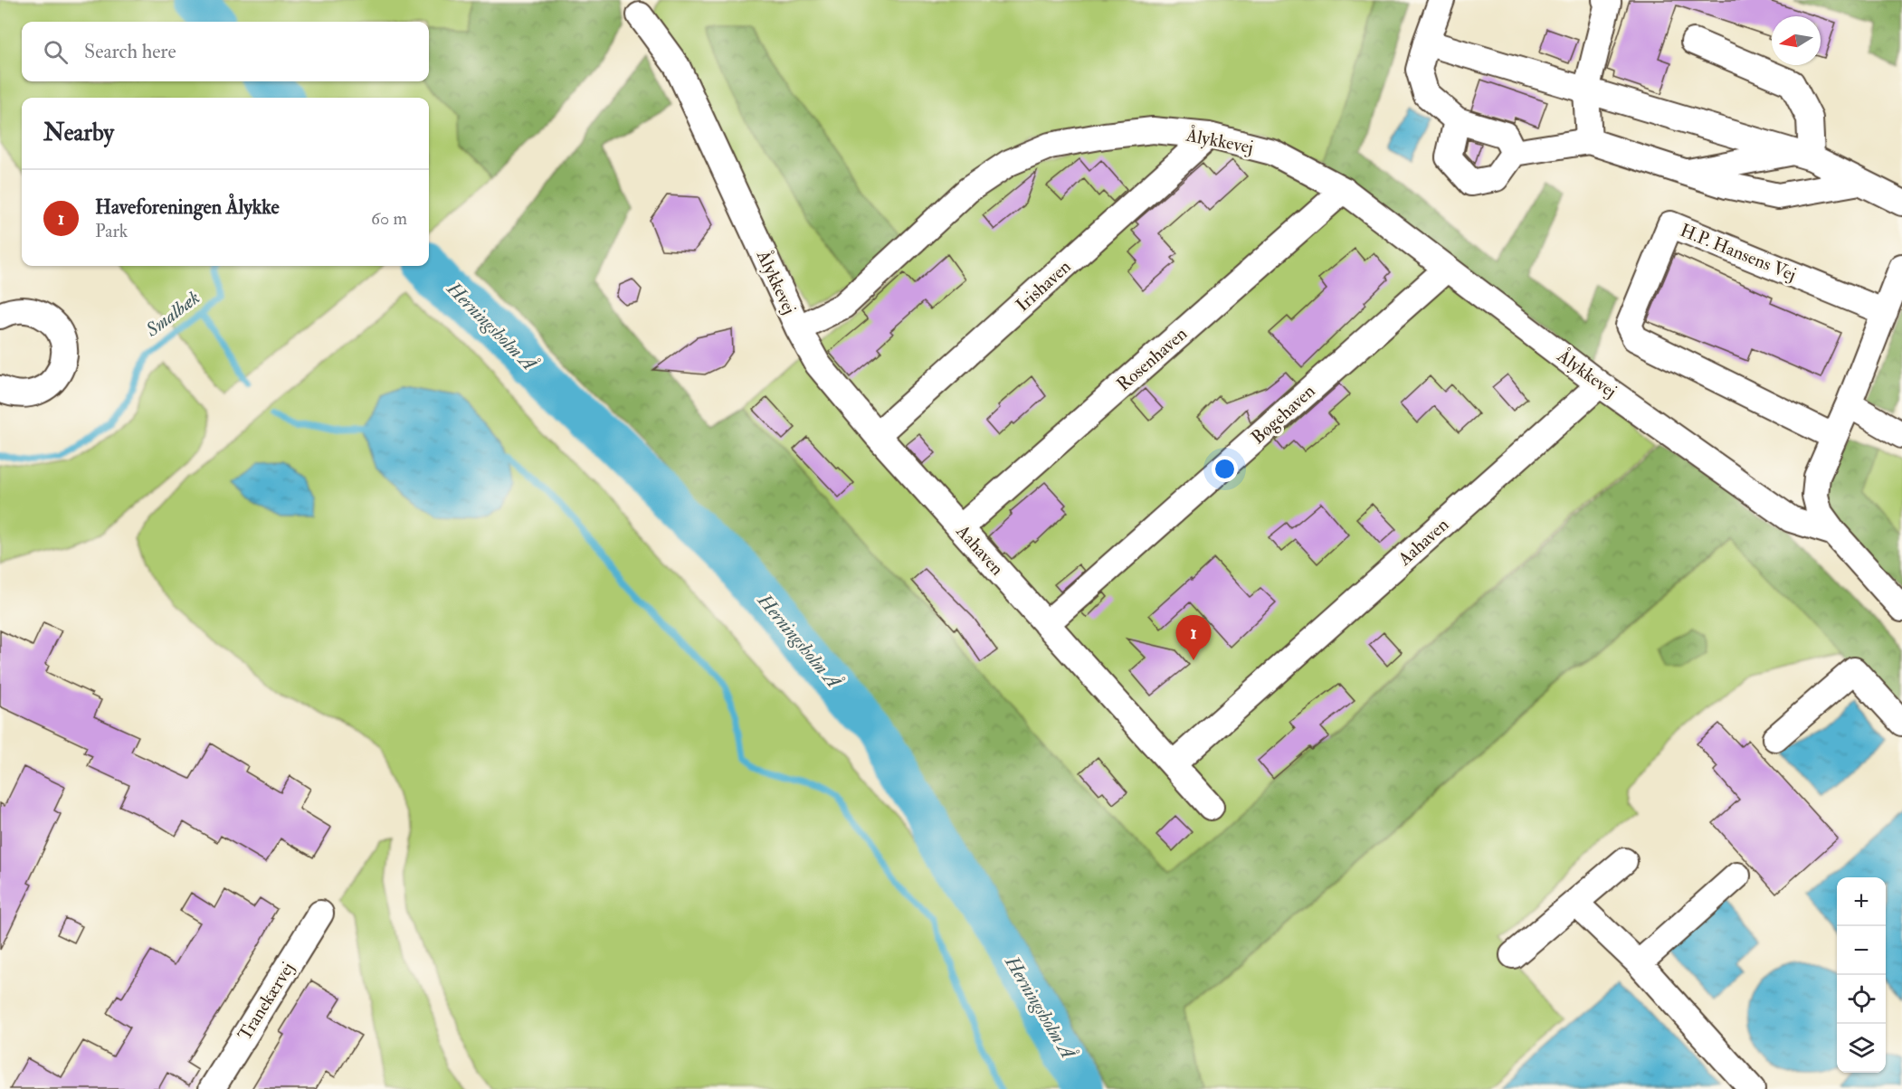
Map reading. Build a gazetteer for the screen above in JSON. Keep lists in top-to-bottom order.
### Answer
{
  "streets": {
    "street": [
      "Ålykkevej",
      "H.P. Hansens Vej",
      "Irishaven",
      "Rosenhaven",
      "Bøgehaven",
      "Aahaven",
      "Tranekærvej"
    ]
  },
  "crossings": [
    ["Ålykkevej", "Irishaven"],
    ["Ålykkevej", "Rosenhaven"],
    ["Ålykkevej", "Bøgehaven"],
    ["Ålykkevej", "Aahaven"],
    ["Irishaven", "Aahaven"],
    ["Rosenhaven", "Aahaven"],
    ["Bøgehaven", "Aahaven"]
  ],
  "water": ["Smalbæk", "Herningsholm Å"],
  "north": "left",
  "page": {
    "search": "Search here",
    "heading": "Nearby",
    "list": [
      {
        "mark": "1",
        "name": "Haveforeningen Ålykke",
        "note": "Park",
        "value": "60 m"
      }
    ],
    "pins": "1",
    "map_buttons": ["+", "−"]
  }
}
